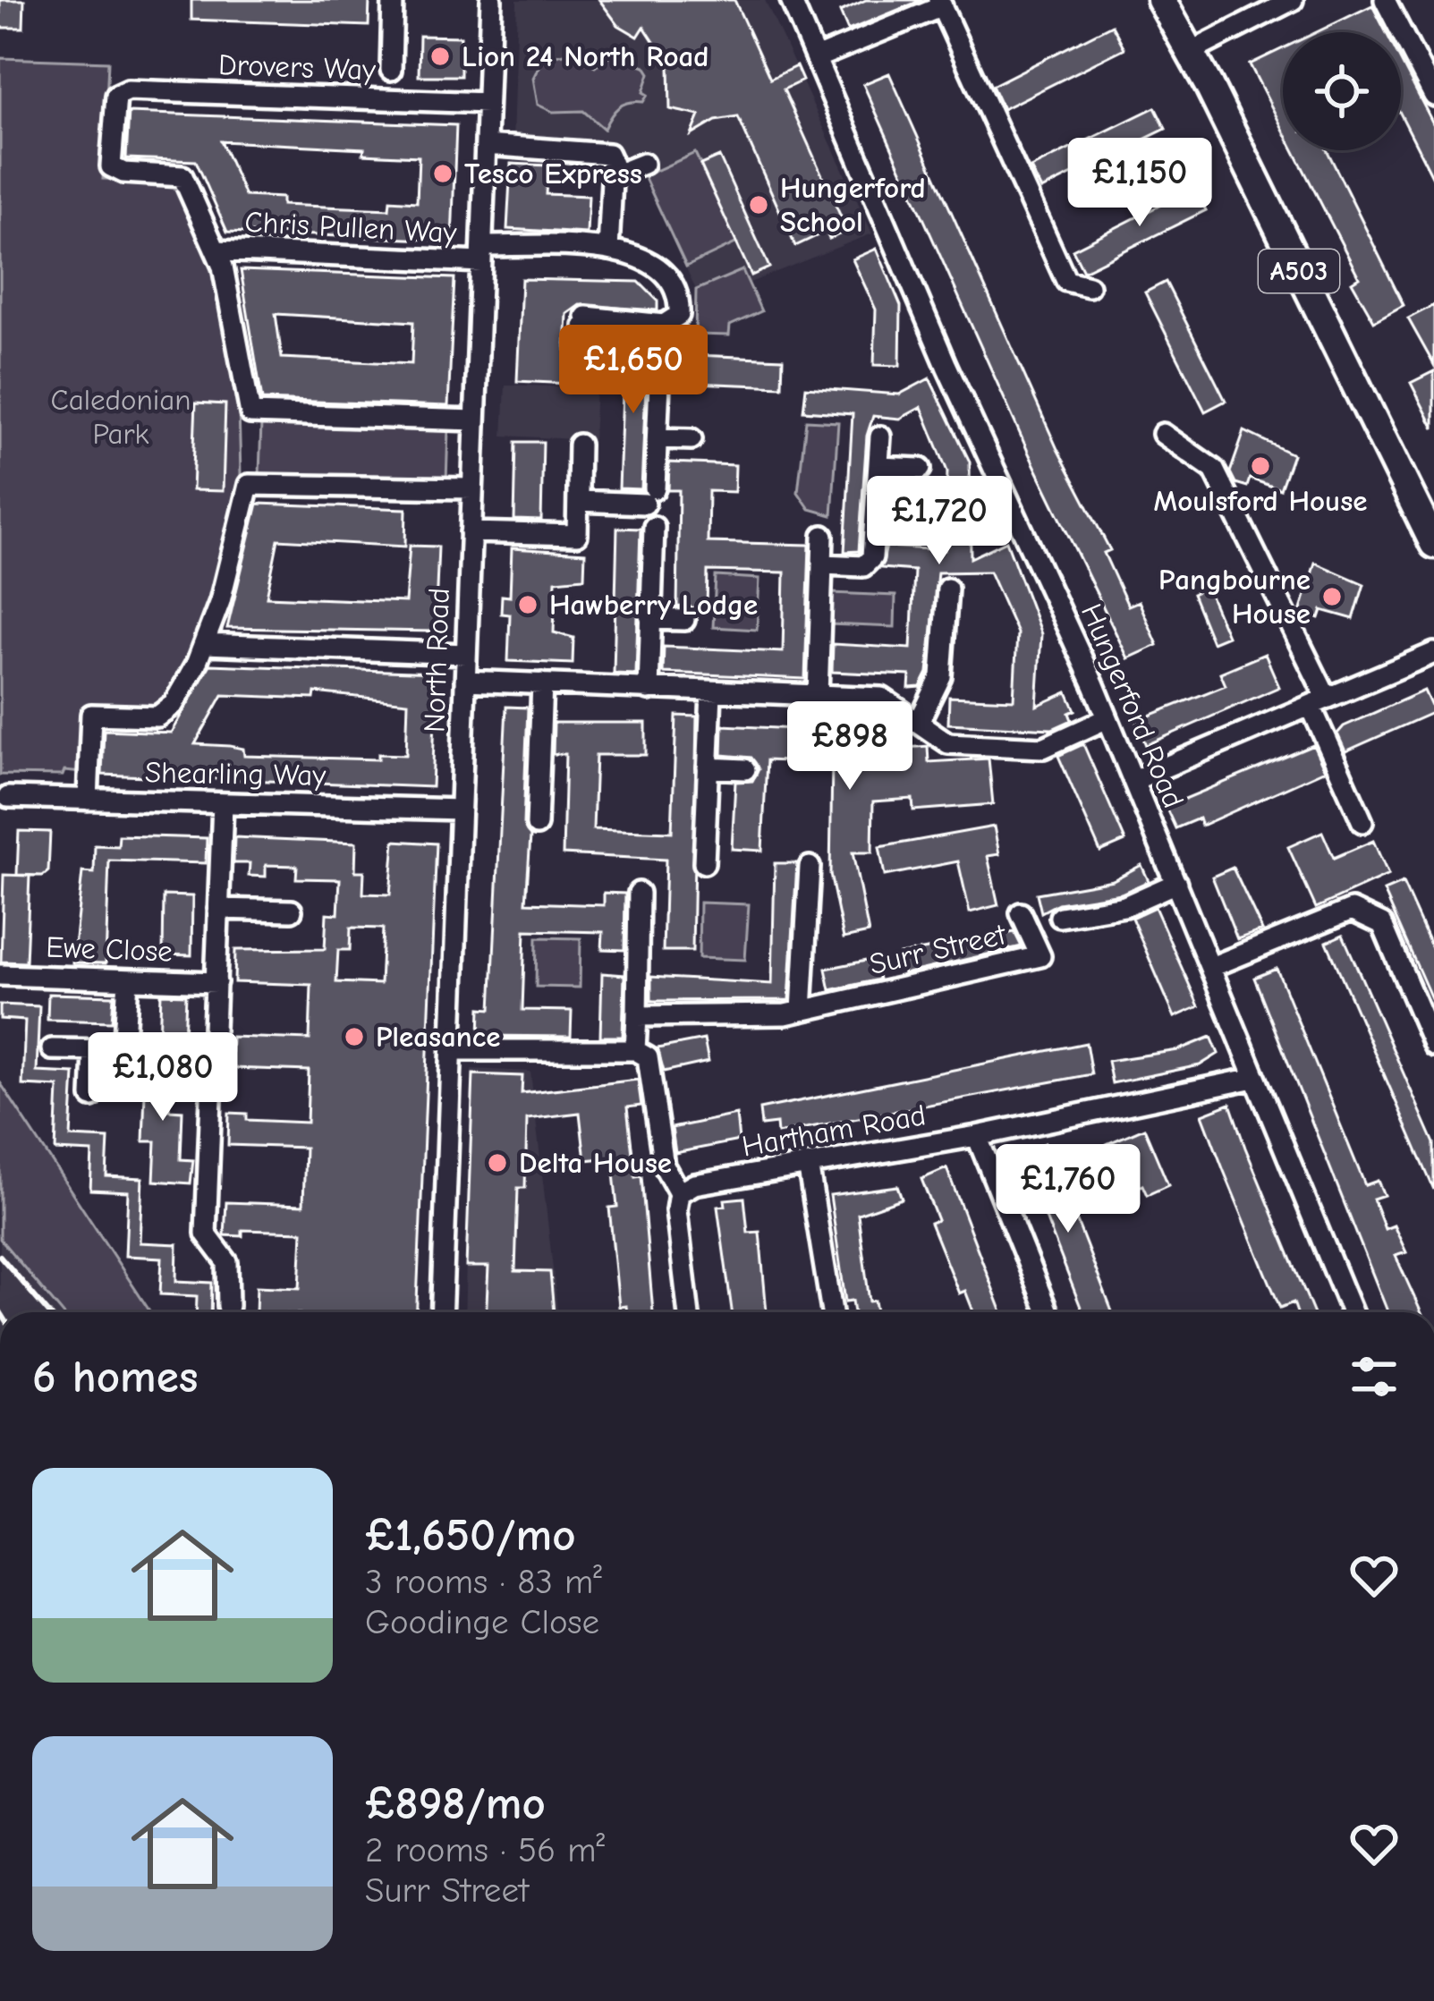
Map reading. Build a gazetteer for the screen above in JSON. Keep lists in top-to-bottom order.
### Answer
{
  "streets": {
    "highway": ["A503"],
    "street": [
      "Drovers Way",
      "Chris Pullen Way",
      "North Road",
      "Hungerford Road",
      "Shearling Way",
      "Ewe Close",
      "Surr Street",
      "Hartham Road"
    ]
  },
  "crossings": [
    ["Drovers Way", "Chris Pullen Way"],
    ["Drovers Way", "North Road"],
    ["Chris Pullen Way", "North Road"],
    ["North Road", "Shearling Way"],
    ["Hungerford Road", "Hartham Road"]
  ],
  "parks": ["Caledonian Park"],
  "places": [
    "Lion 24 North Road",
    "Tesco Express",
    "Hungerford School",
    "Moulsford House",
    "Pangbourne House",
    "Hawberry Lodge",
    "Pleasance",
    "Delta House"
  ],
  "page": {
    "price": [
      "£1,150",
      "£1,650",
      "£1,720",
      "£898",
      "£1,080",
      "£1,760"
    ],
    "heading": "6 homes",
    "list": [
      {
        "name": "£1,650/mo",
        "note": "3 rooms · 83 m² · Goodinge Close"
      },
      {
        "name": "£898/mo",
        "note": "2 rooms · 56 m² · Surr Street"
      }
    ]
  }
}
